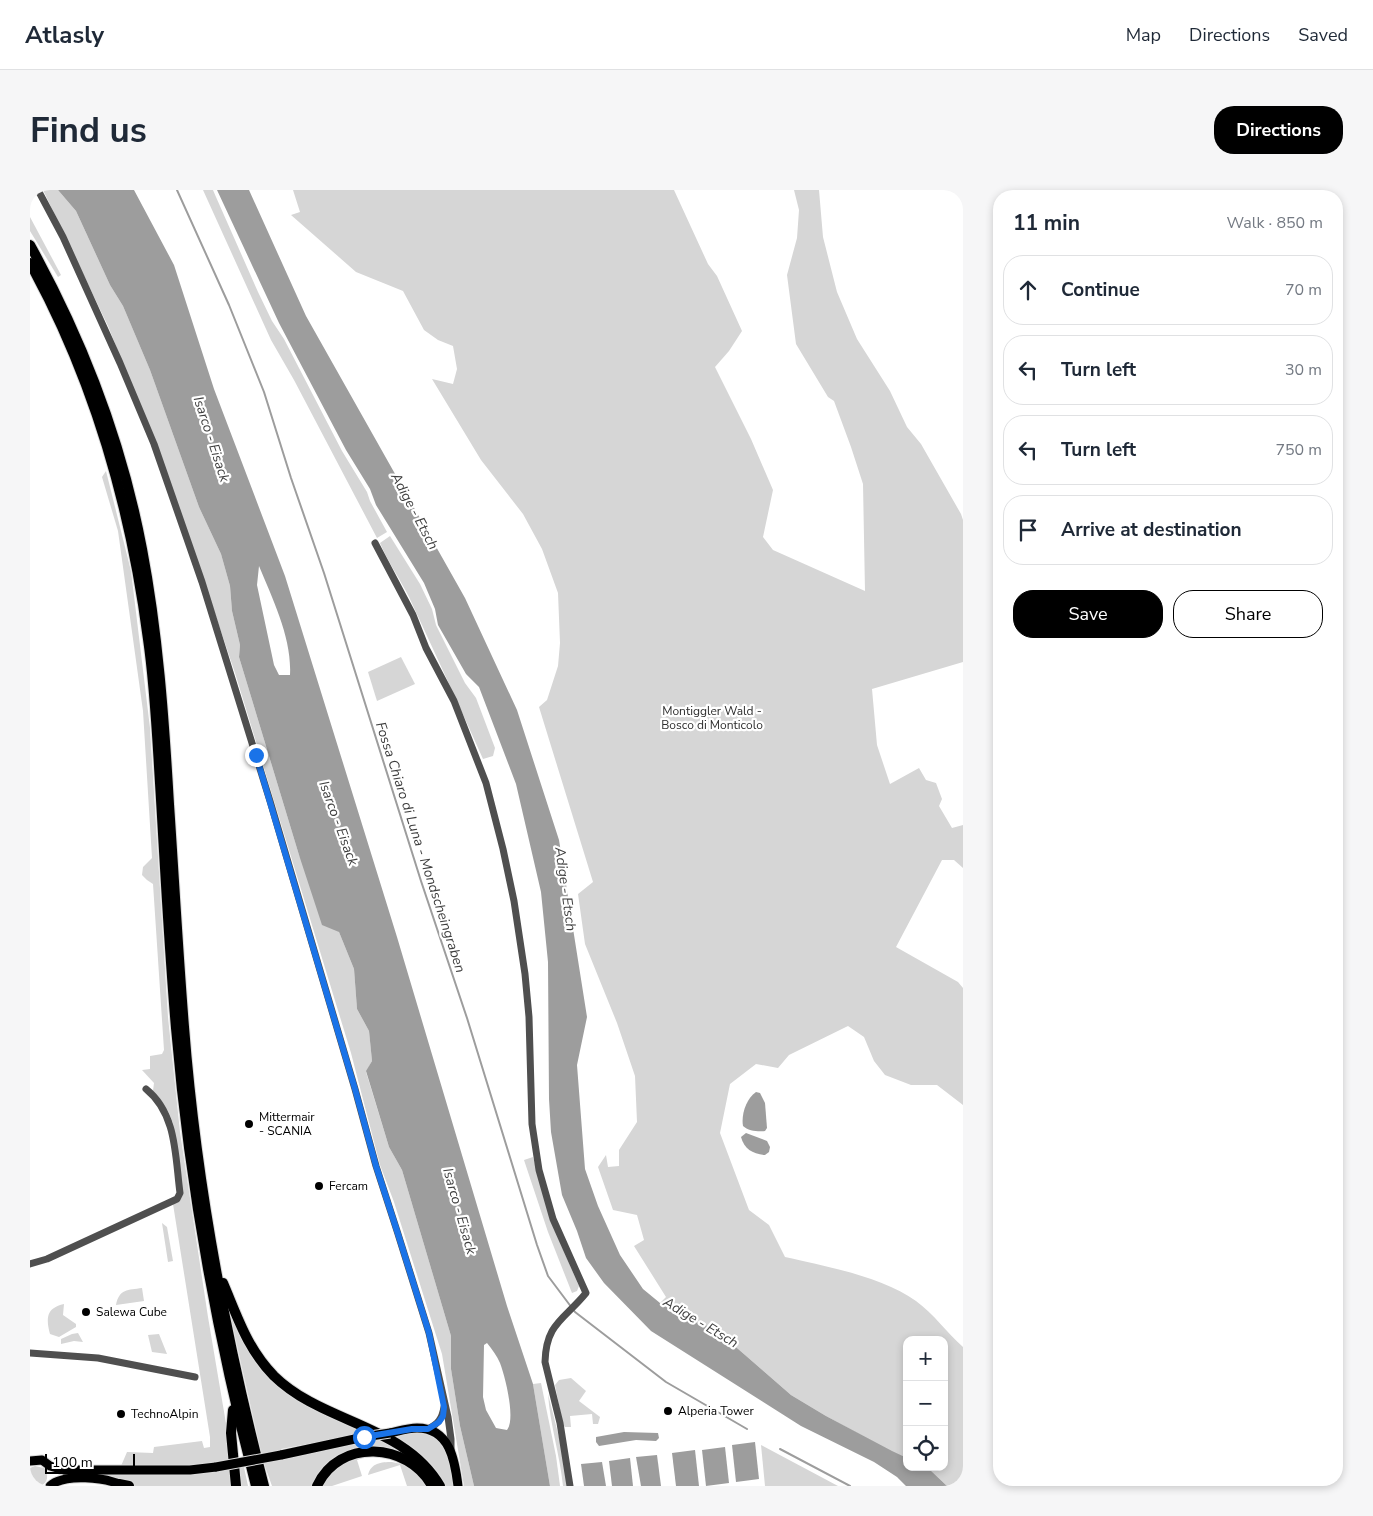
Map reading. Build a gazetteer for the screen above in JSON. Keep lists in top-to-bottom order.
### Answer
{
  "water": ["Isarco - Eisack", "Adige - Etsch", "Fossa Chiaro di Luna - Mondscheingraben"],
  "parks": ["Montiggler Wald - Bosco di Monticolo"],
  "places": [
    "Mittermair - SCANIA",
    "Fercam",
    "Salewa Cube",
    "Alperia Tower",
    "TechnoAlpin"
  ],
  "scale_bar": "100 m",
  "page": {
    "header": "Atlasly",
    "nav": ["Map", "Directions", "Saved"],
    "buttons": [
      "Directions",
      ["Save", "Share"]
    ],
    "title": "Find us",
    "heading": ["11 min", "Walk · 850 m"],
    "list": [
      ["Continue", "70 m"],
      ["Turn left", "30 m"],
      ["Turn left", "750 m"],
      "Arrive at destination"
    ],
    "map_buttons": ["+", "−"],
    "scale": "100 m"
  }
}
